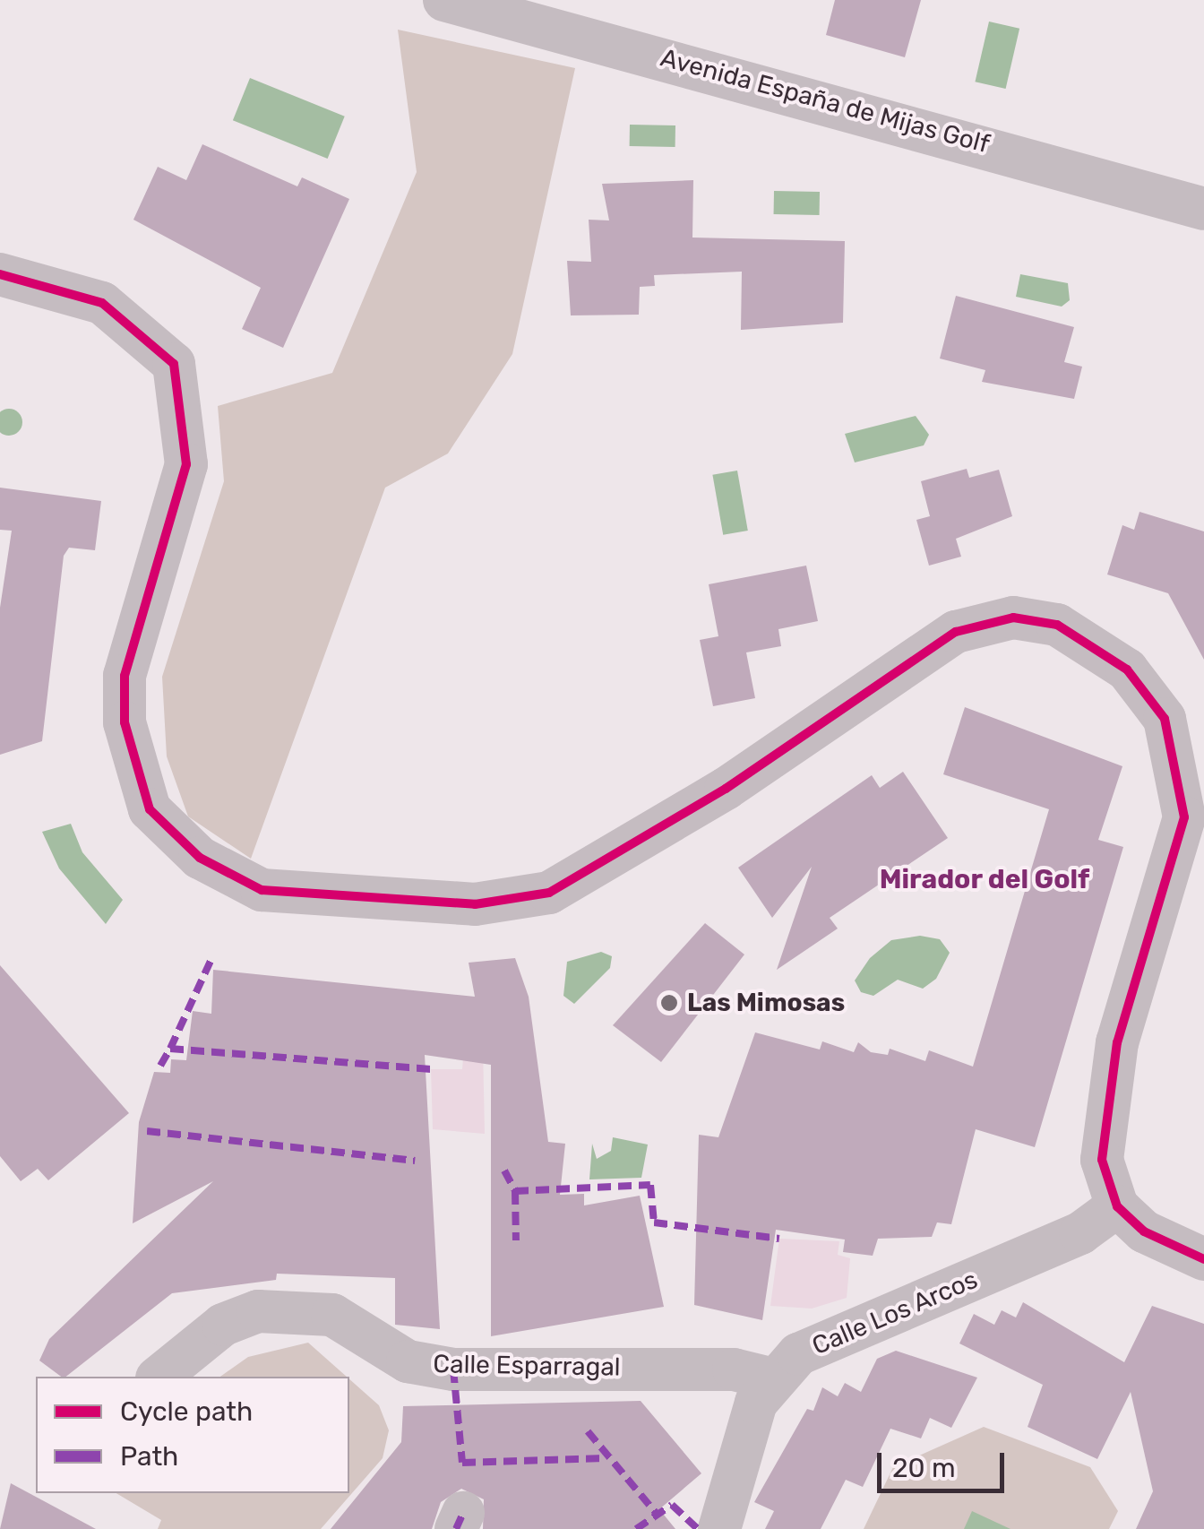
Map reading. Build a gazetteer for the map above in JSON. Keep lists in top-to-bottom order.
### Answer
{
  "streets": {
    "street": ["Avenida España de Mijas Golf", "Calle Los Arcos", "Calle Esparragal"]
  },
  "crossings": [
    ["Calle Los Arcos", "Calle Esparragal"]
  ],
  "districts": ["Mirador del Golf"],
  "places": ["Las Mimosas"],
  "legend": ["Cycle path", "Path"],
  "scale_bar": "20 m"
}
